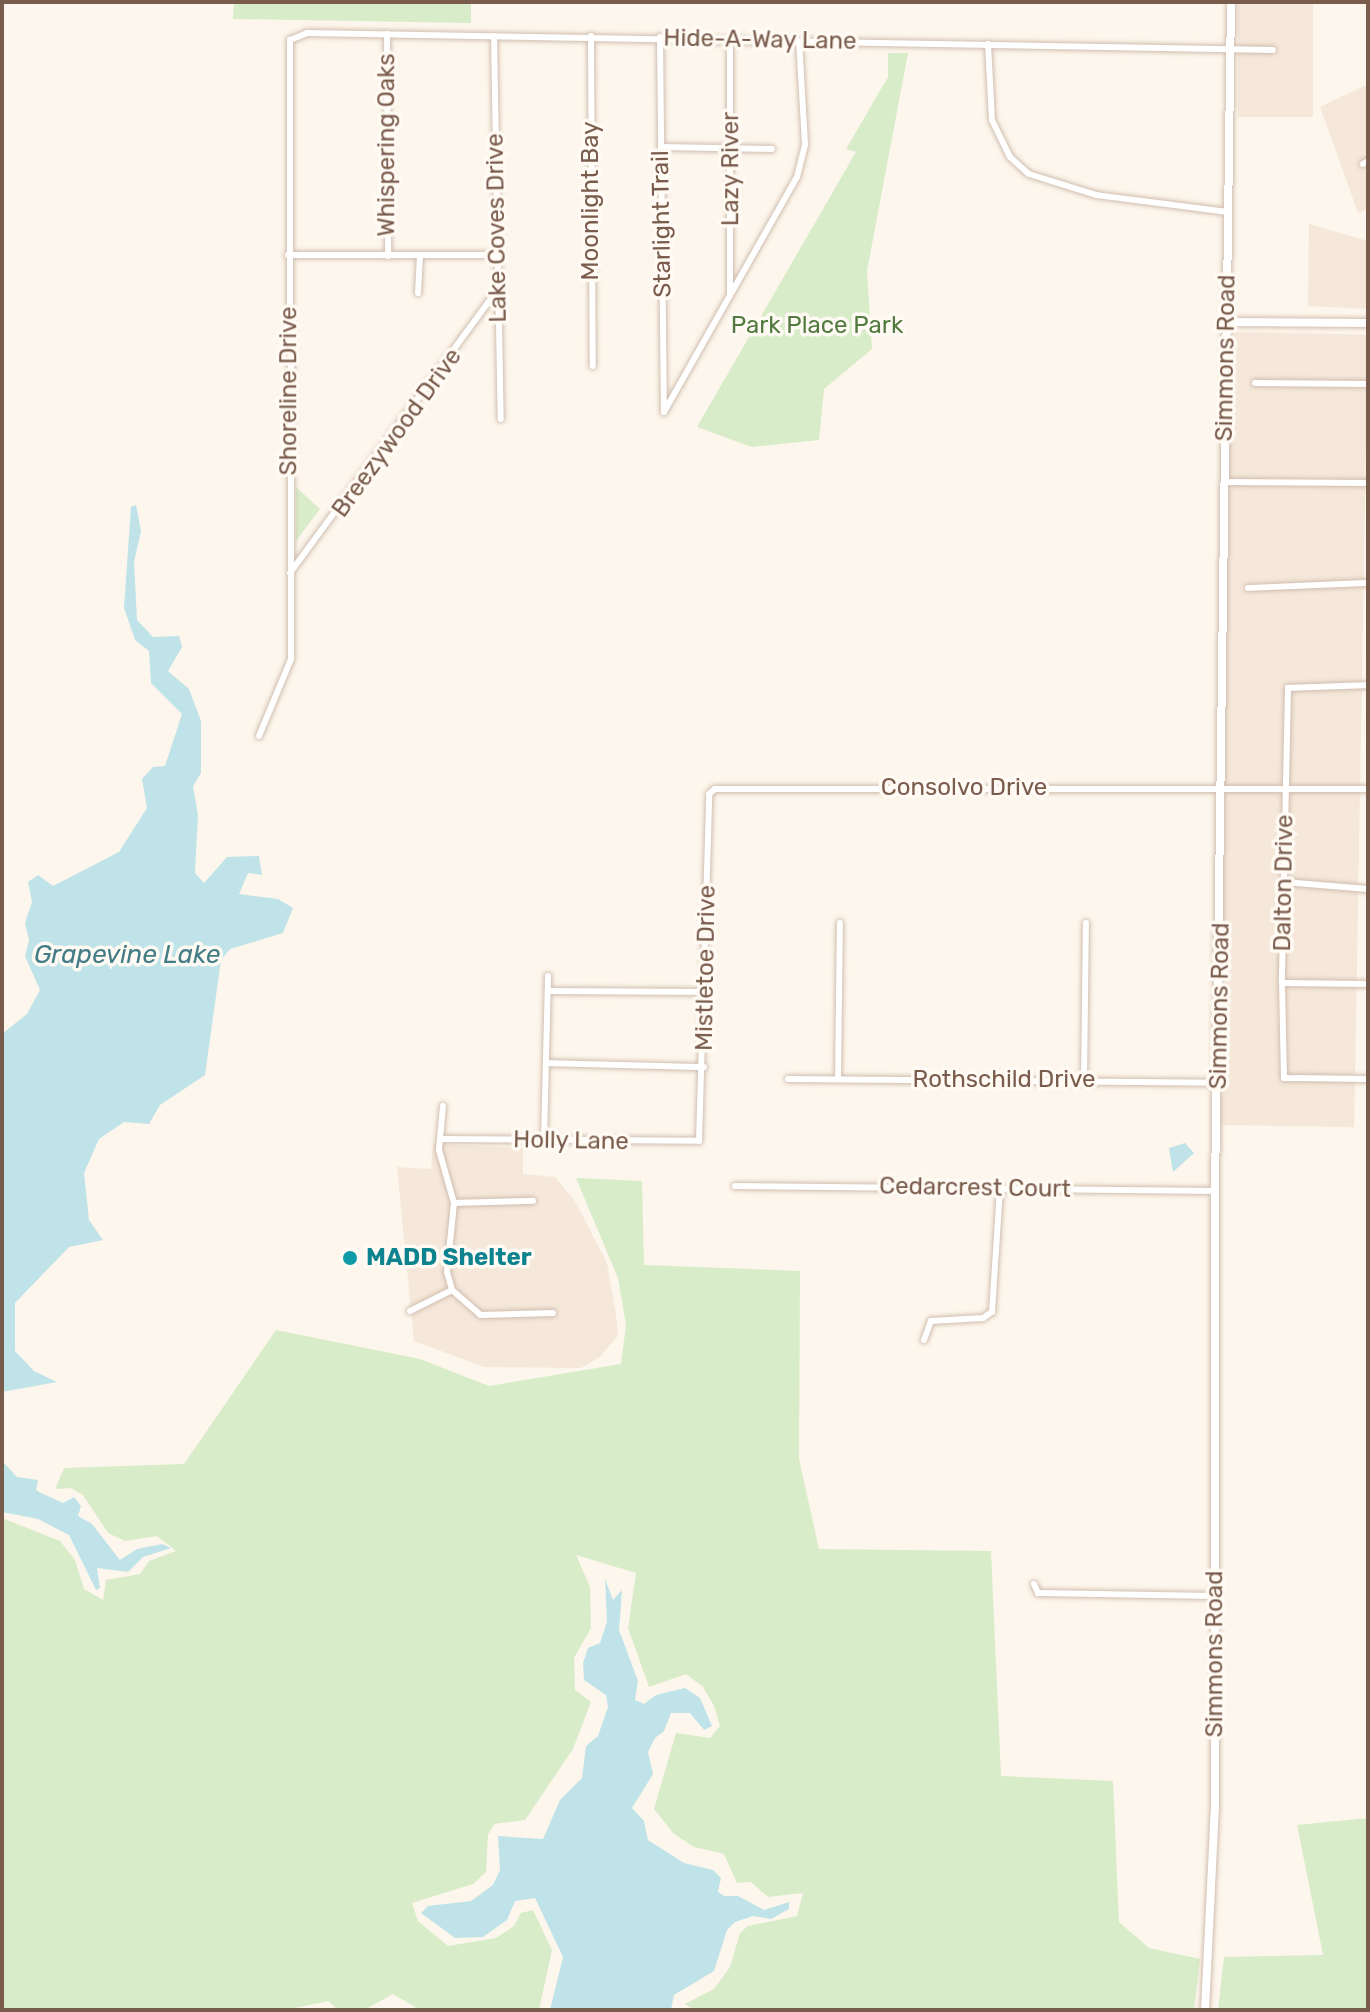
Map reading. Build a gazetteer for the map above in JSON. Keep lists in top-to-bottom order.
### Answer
{
  "streets": {
    "street": [
      "Hide-A-Way Lane",
      "Whispering Oaks",
      "Lazy River",
      "Moonlight Bay",
      "Starlight Trail",
      "Lake Coves Drive",
      "Simmons Road",
      "Shoreline Drive",
      "Breezywood Drive",
      "Consolvo Drive",
      "Dalton Drive",
      "Mistletoe Drive",
      "Rothschild Drive",
      "Holly Lane",
      "Cedarcrest Court"
    ]
  },
  "crossings": [
    ["Hide-A-Way Lane", "Whispering Oaks"],
    ["Hide-A-Way Lane", "Lazy River"],
    ["Hide-A-Way Lane", "Moonlight Bay"],
    ["Hide-A-Way Lane", "Starlight Trail"],
    ["Hide-A-Way Lane", "Lake Coves Drive"],
    ["Hide-A-Way Lane", "Simmons Road"],
    ["Hide-A-Way Lane", "Shoreline Drive"],
    ["Lazy River", "Starlight Trail"],
    ["Lake Coves Drive", "Breezywood Drive"],
    ["Simmons Road", "Consolvo Drive"],
    ["Simmons Road", "Rothschild Drive"],
    ["Simmons Road", "Cedarcrest Court"],
    ["Shoreline Drive", "Breezywood Drive"],
    ["Consolvo Drive", "Dalton Drive"],
    ["Consolvo Drive", "Mistletoe Drive"],
    ["Mistletoe Drive", "Holly Lane"]
  ],
  "water": ["Grapevine Lake"],
  "parks": ["Park Place Park"],
  "places": ["MADD Shelter"]
}
